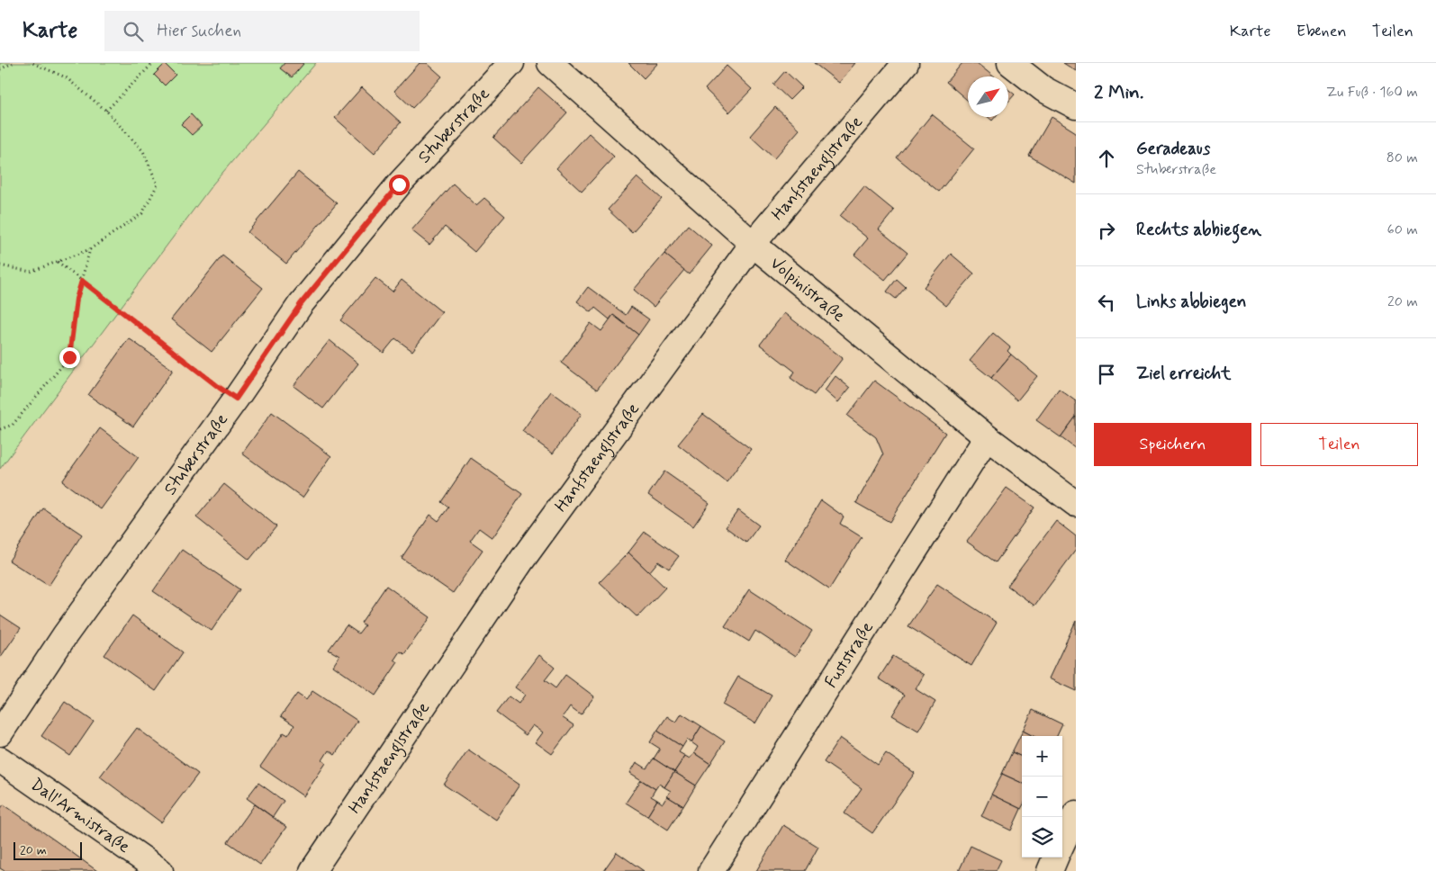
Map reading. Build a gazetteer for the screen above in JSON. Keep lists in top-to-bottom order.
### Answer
{
  "streets": {
    "street": [
      "Stuberstraße",
      "Hanfstaenglstraße",
      "Volpinistraße",
      "Fuststraße",
      "Dall'Armistraße"
    ]
  },
  "crossings": [
    ["Hanfstaenglstraße", "Volpinistraße"],
    ["Volpinistraße", "Fuststraße"]
  ],
  "scale_bar": "20 m",
  "north": "top right",
  "page": {
    "header": "Karte",
    "search": "Hier suchen",
    "nav": ["Karte", "Ebenen", "Teilen"],
    "heading": ["2 Min.", "Zu Fuß · 160 m"],
    "list": [
      ["Geradeaus", "Stuberstraße", "80 m"],
      ["Rechts abbiegen", "60 m"],
      ["Links abbiegen", "20 m"],
      "Ziel erreicht"
    ],
    "buttons": ["Speichern", "Teilen"],
    "map_buttons": ["+", "−"],
    "scale": "20 m"
  }
}
